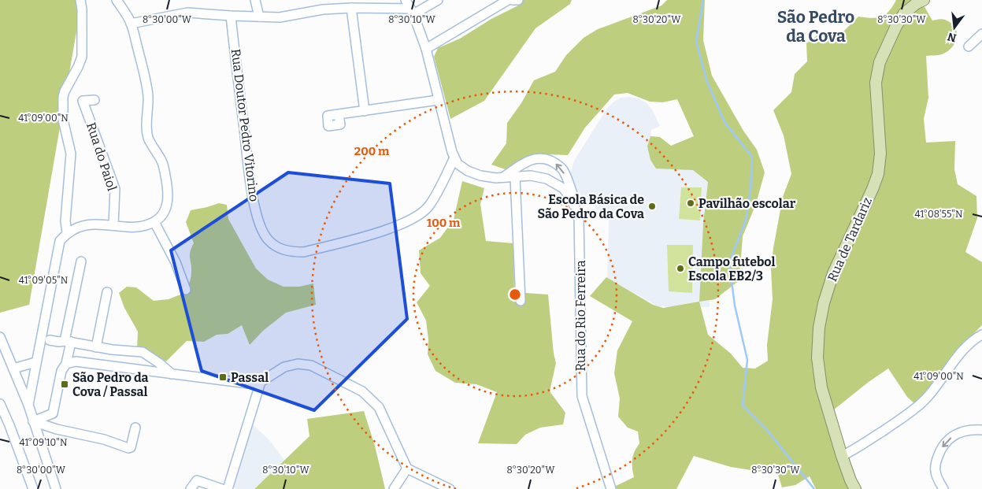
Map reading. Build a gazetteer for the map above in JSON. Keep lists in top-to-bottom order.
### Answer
{
  "streets": {
    "main road": ["Rua de Tardariz"],
    "street": ["Rua Doutor Pedro Vitorino", "Rua do Paiol", "Rua do Rio Ferreira"]
  },
  "crossings": [
    ["Rua Doutor Pedro Vitorino", "Rua do Rio Ferreira"]
  ],
  "districts": ["São Pedro da Cova"],
  "places": {
    "other": ["Pavilhão escolar", "Escola Básica de São Pedro da Cova", "Campo futebol Escola EB2/3"],
    "transit": ["Passal", "São Pedro da Cova / Passal"]
  },
  "north": "bottom",
  "coordinates": [
    "8°30'00\"W",
    "8°30'10\"W",
    "8°30'20\"W",
    "8°30'30\"W",
    "41°09'00\"N",
    "41°08'55\"N",
    "41°09'05\"N",
    "41°09'10\"N"
  ],
  "rings": ["200 m", "100 m"]
}
